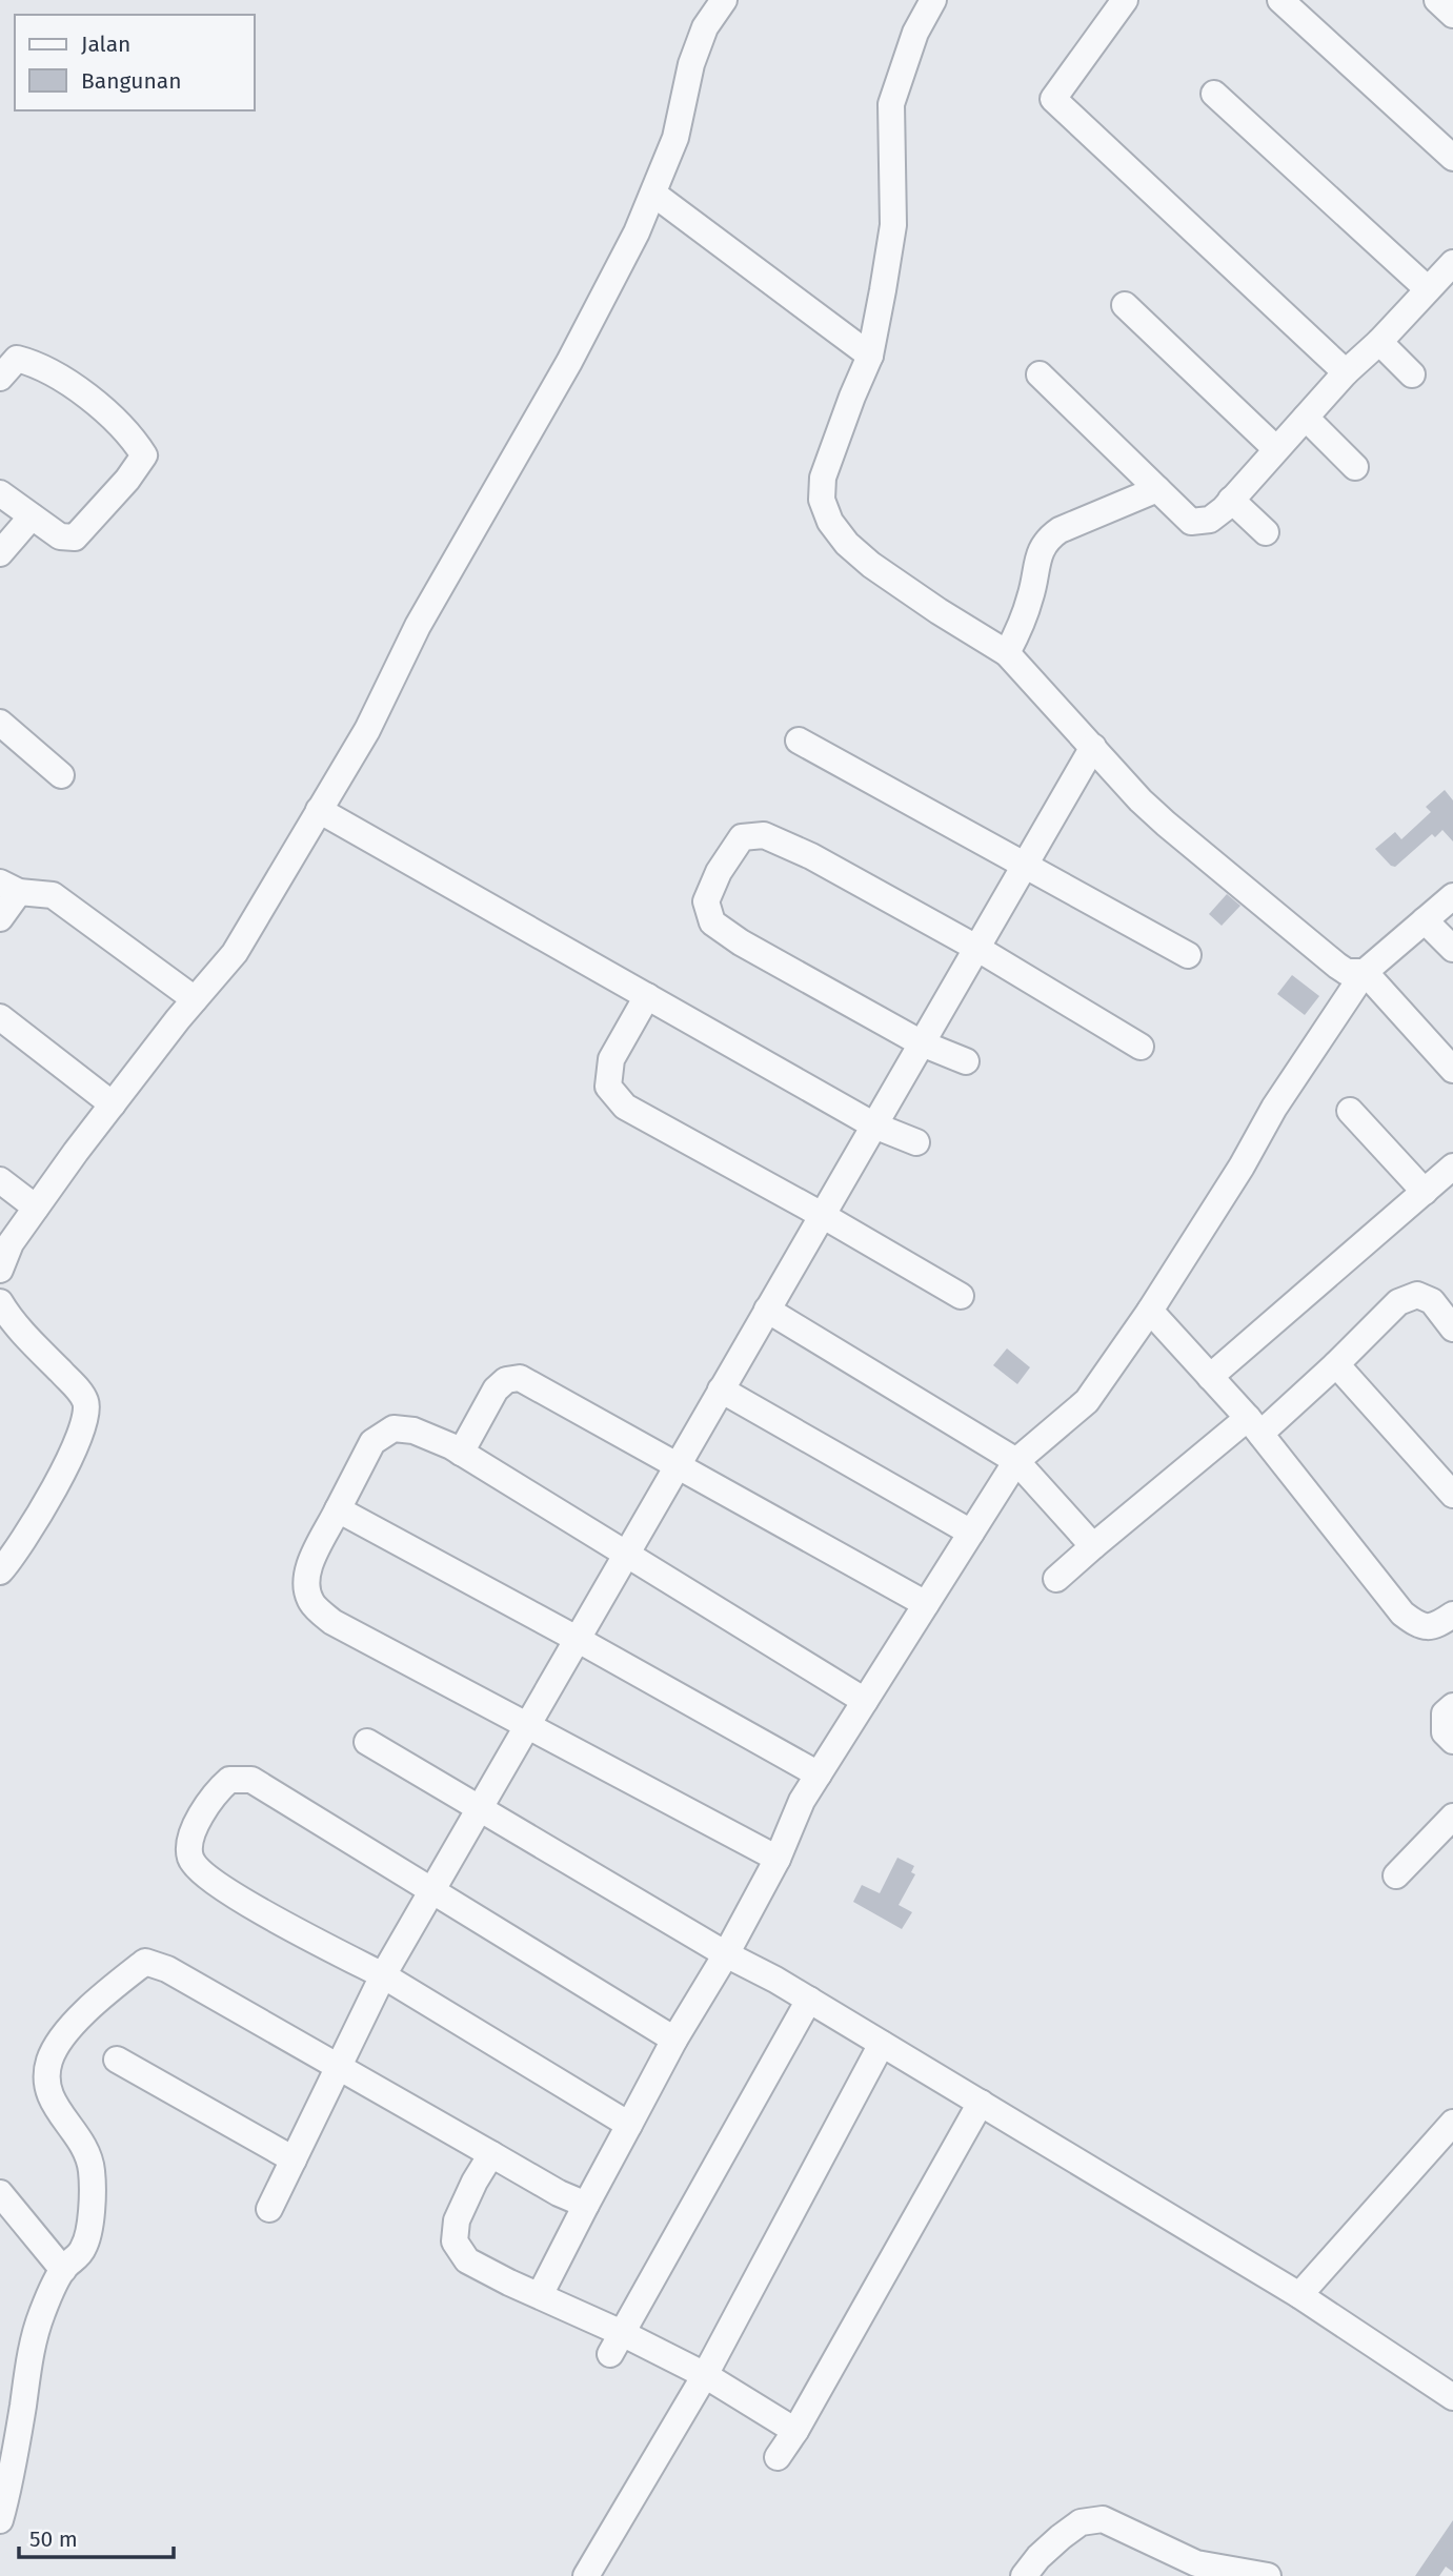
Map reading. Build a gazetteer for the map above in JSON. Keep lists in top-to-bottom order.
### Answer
{
  "legend": ["Jalan", "Bangunan"],
  "scale_bar": "50 m"
}
